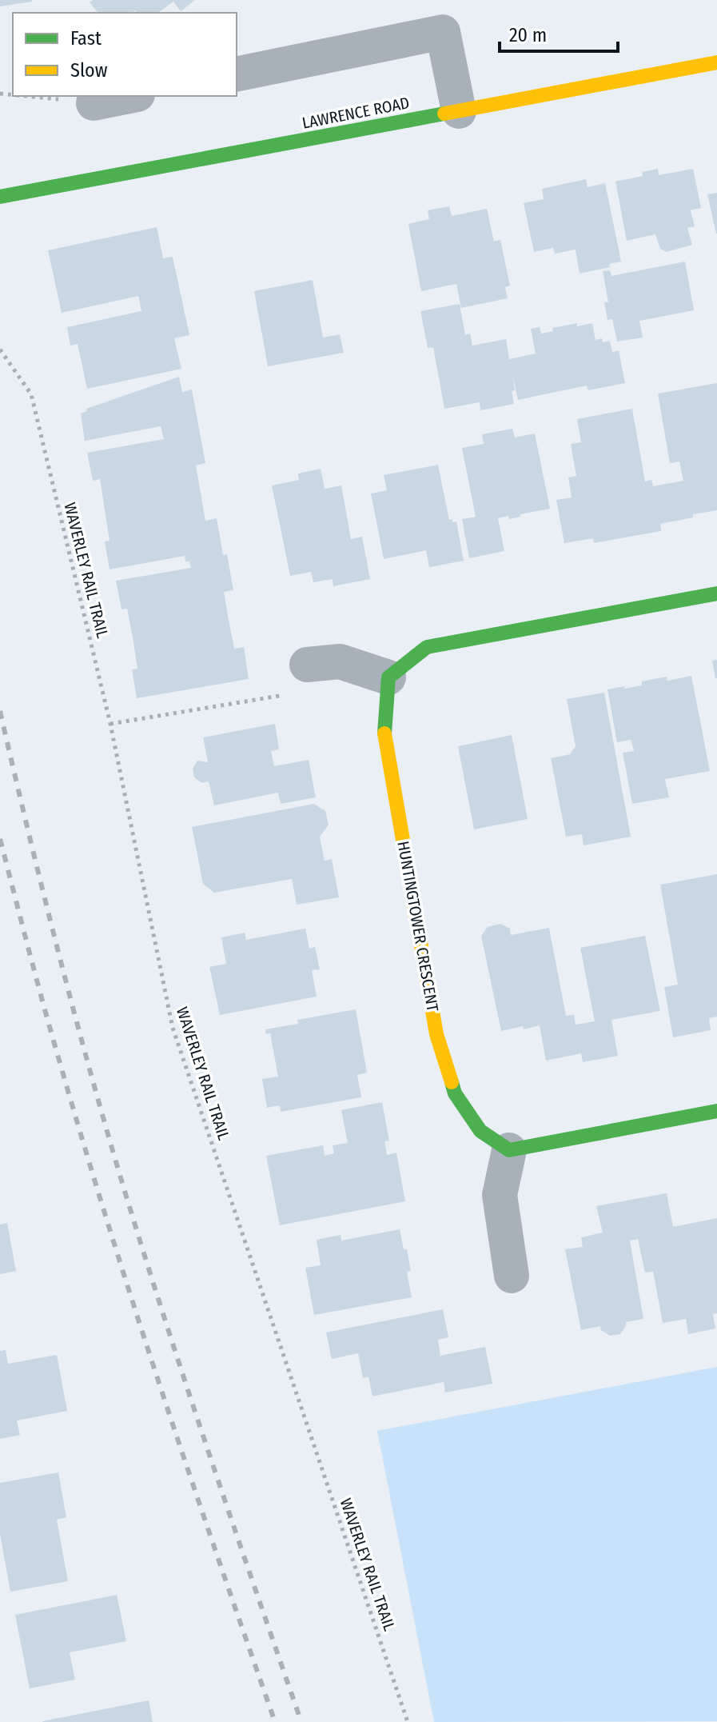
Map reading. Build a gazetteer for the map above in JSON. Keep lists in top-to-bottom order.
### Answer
{
  "streets": {
    "street": ["LAWRENCE ROAD", "HUNTINGTOWER CRESCENT"],
    "path": ["WAVERLEY RAIL TRAIL"]
  },
  "legend": ["Fast", "Slow"],
  "scale_bar": "20 m"
}
